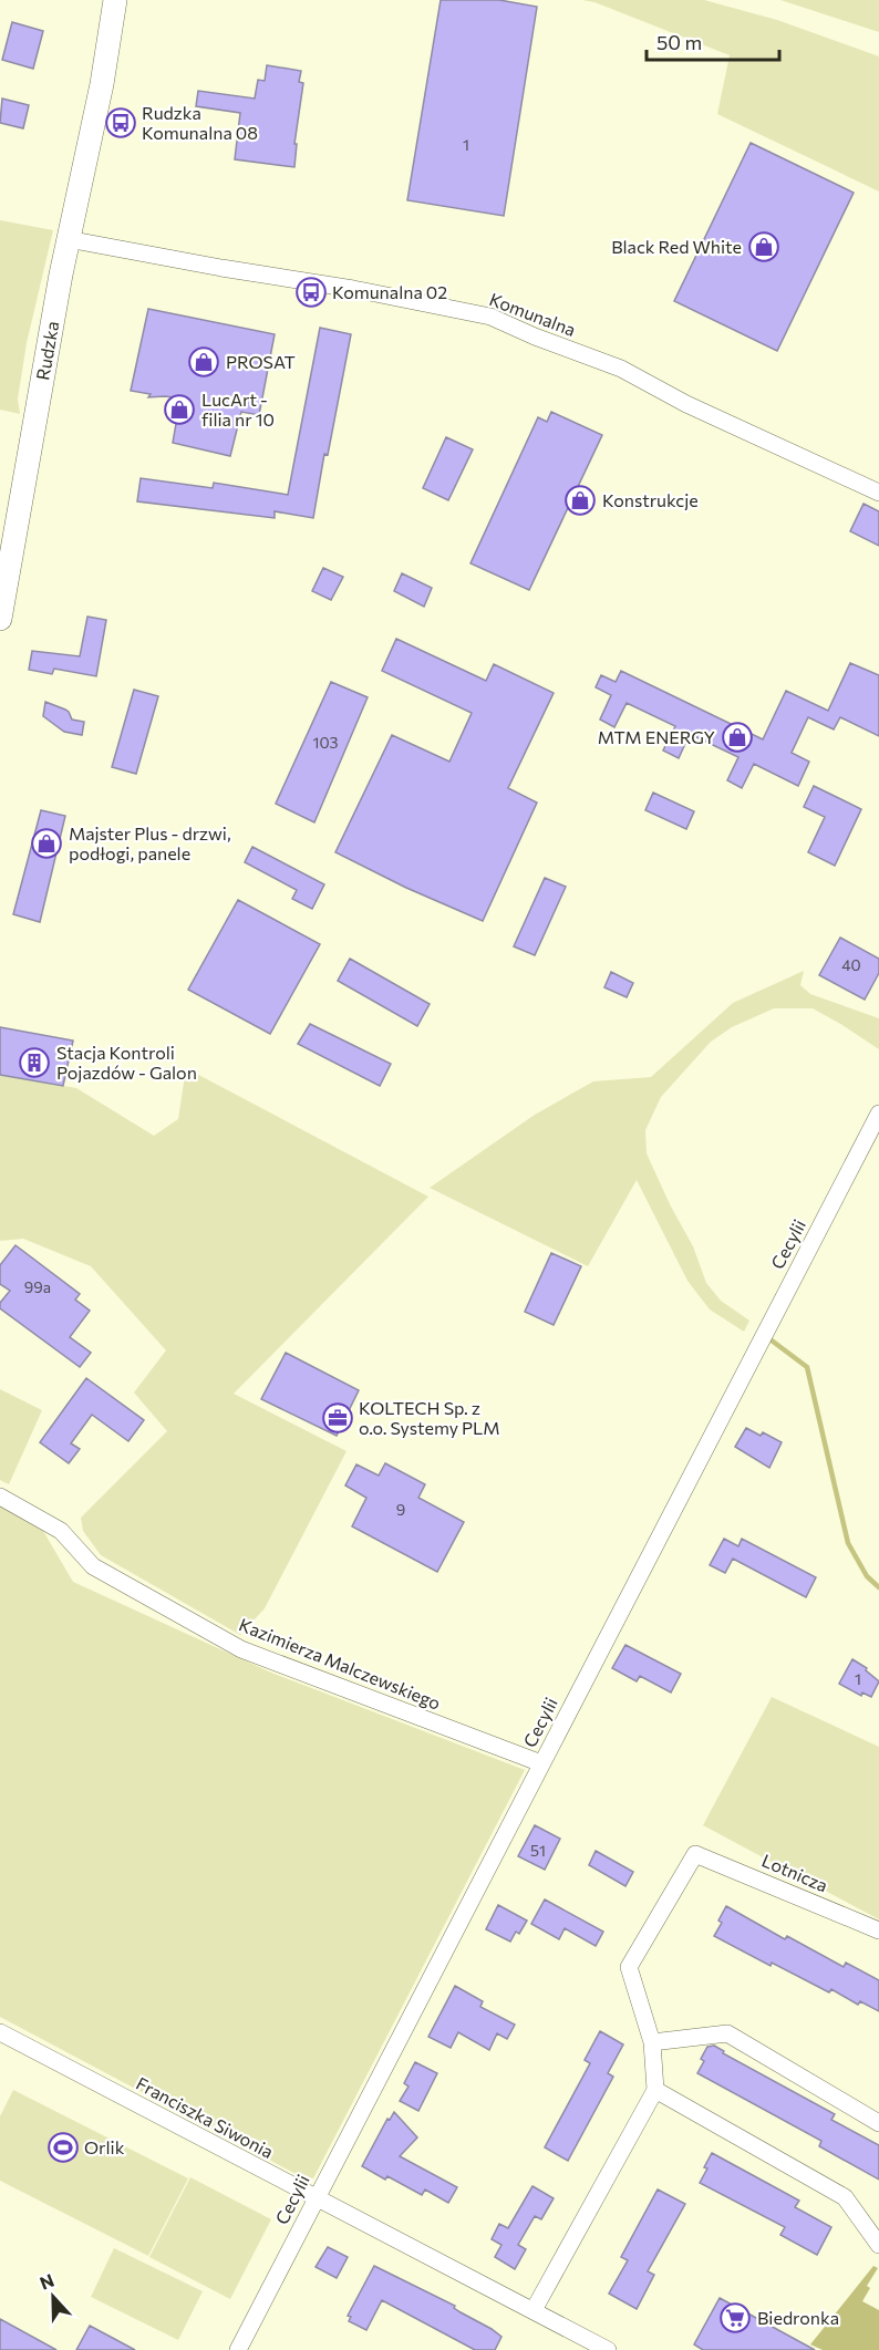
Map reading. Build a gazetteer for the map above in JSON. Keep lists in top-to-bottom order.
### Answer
{
  "streets": {
    "street": [
      "Komunalna",
      "Rudzka",
      "Cecylii",
      "Kazimierza Malczewskiego",
      "Lotnicza",
      "Franciszka Siwonia"
    ]
  },
  "crossings": [
    ["Komunalna", "Rudzka"],
    ["Cecylii", "Kazimierza Malczewskiego"],
    ["Cecylii", "Franciszka Siwonia"]
  ],
  "places": {
    "bus stop": ["Rudzka Komunalna 08", "Komunalna 02"],
    "shop": [
      "Black Red White",
      "PROSAT",
      "LucArt - filia nr 10",
      "Konstrukcje",
      "MTM ENERGY",
      "Majster Plus - drzwi, podłogi, panele"
    ],
    "building": ["Stacja Kontroli Pojazdów - Galon"],
    "office": ["KOLTECH Sp. z o.o. Systemy PLM"],
    "sports": ["Orlik"],
    "supermarket": ["Biedronka"]
  },
  "house_numbers": [
    "1",
    "103",
    "40",
    "99a",
    "9",
    "1",
    "51"
  ],
  "scale_bar": "50 m",
  "north": "top"
}
